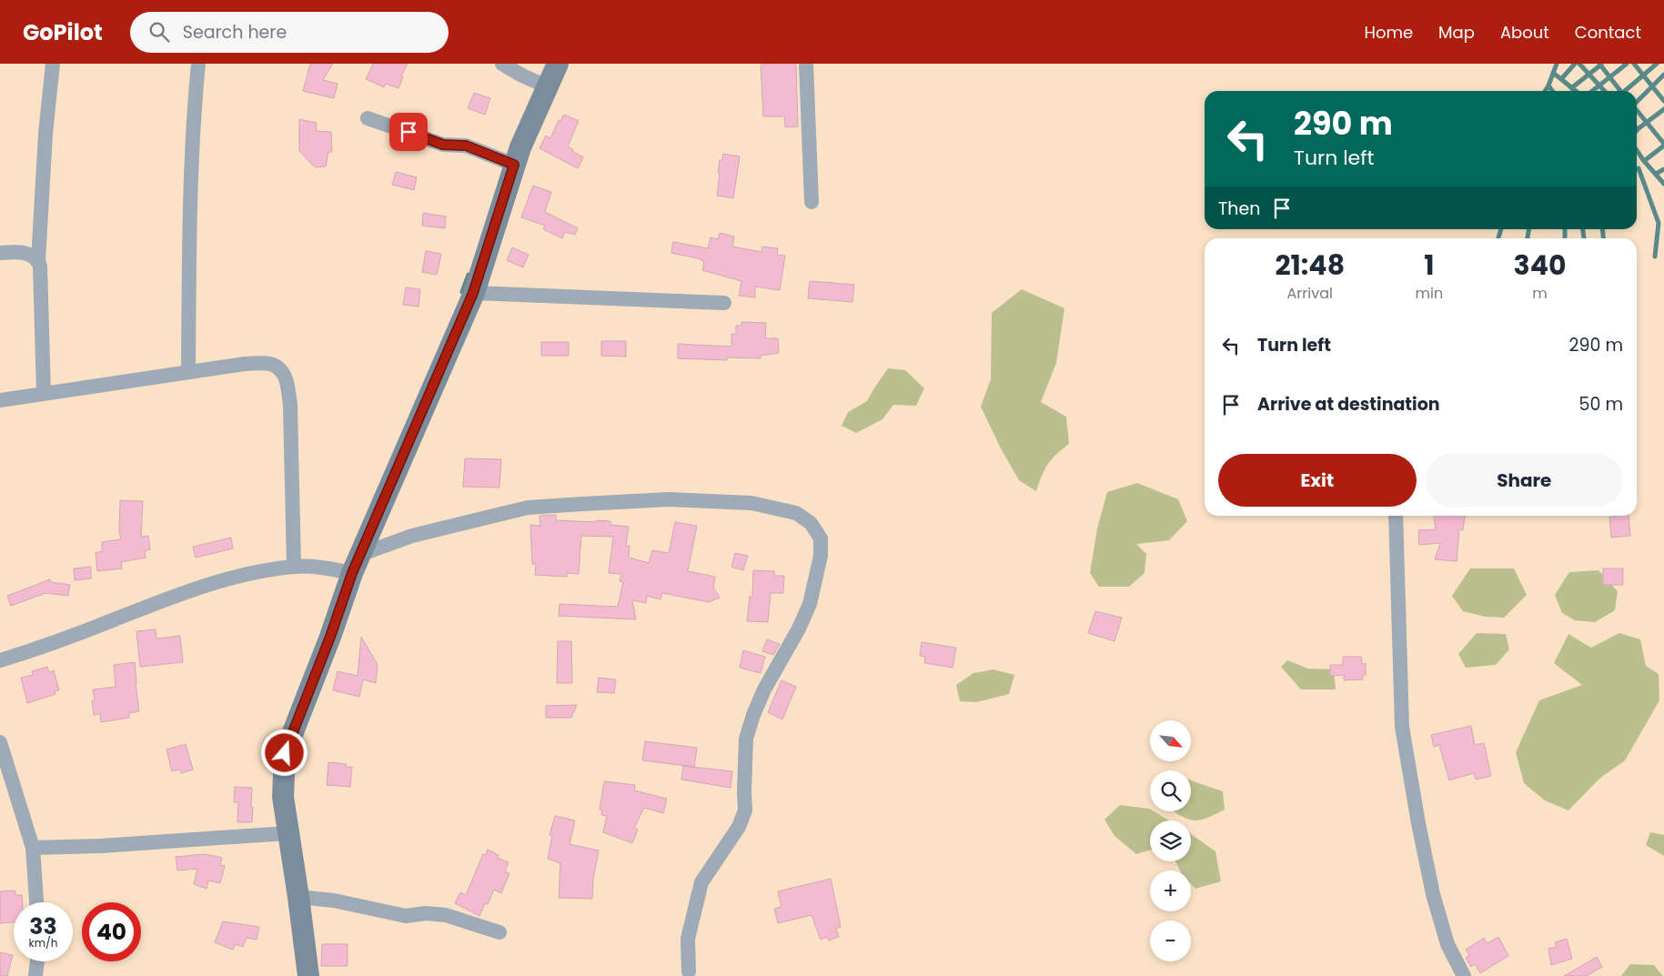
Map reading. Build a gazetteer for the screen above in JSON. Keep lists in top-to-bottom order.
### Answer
{
  "north": "bottom right",
  "page": {
    "header": "GoPilot",
    "search": "Search here",
    "nav": [
      "Home",
      "Map",
      "About",
      "Contact"
    ],
    "turn": ["290 m", "Turn left"],
    "then": "Then",
    "eta": [
      "21:48",
      "Arrival",
      "1",
      "min",
      "340",
      "m"
    ],
    "list": [
      {
        "name": "Turn left",
        "value": "290 m"
      },
      {
        "name": "Arrive at destination",
        "value": "50 m"
      }
    ],
    "buttons": ["Exit", "Share"],
    "map_buttons": ["+", "−"],
    "speed": "33 km/h",
    "limit": "40"
  }
}
